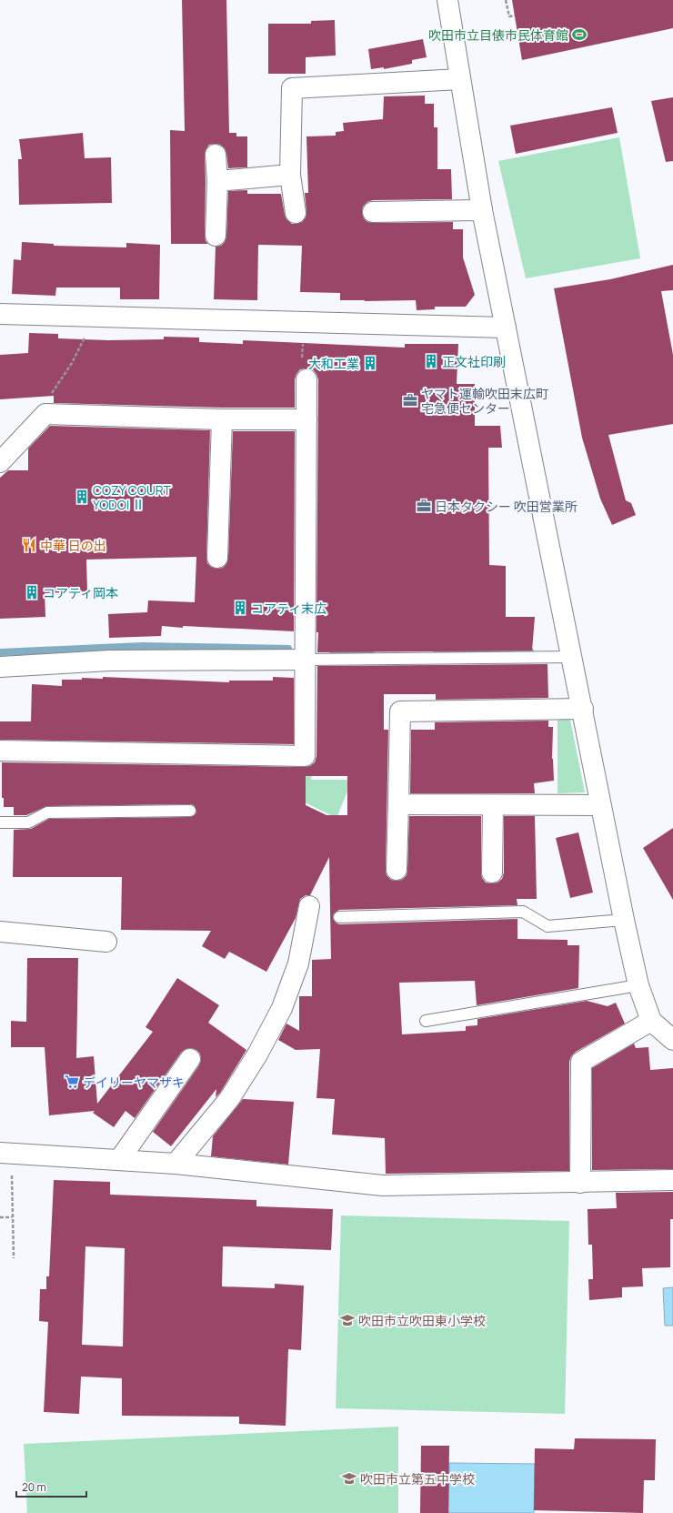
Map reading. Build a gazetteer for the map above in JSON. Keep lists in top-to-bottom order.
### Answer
{
  "places": {
    "sports": ["吹田市立目俵市民体育館"],
    "building": [
      "正文社印刷",
      "大和工業",
      "COZY COURT YODOI Ⅱ",
      "コアティ岡本",
      "コアティ末広"
    ],
    "office": ["ヤマト運輸吹田末広町 宅急便センター", "日本タクシー 吹田営業所"],
    "restaurant": ["中華 日の出"],
    "supermarket": ["デイリーヤマザキ"],
    "school or university": ["吹田市立吹田東小学校", "吹田市立第五中学校"]
  },
  "scale_bar": "20 m"
}
